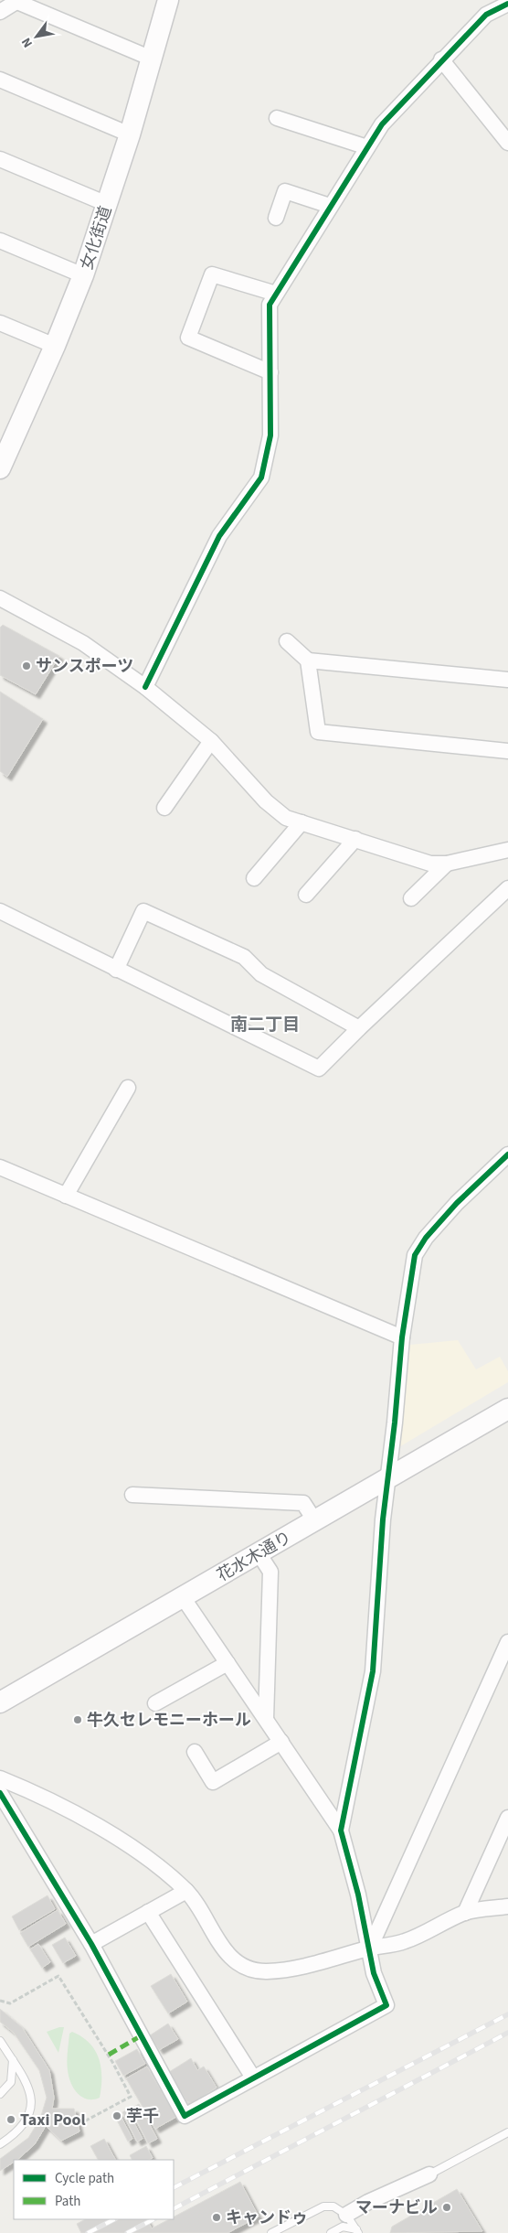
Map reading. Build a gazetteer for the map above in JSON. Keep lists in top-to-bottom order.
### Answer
{
  "streets": {
    "street": ["女化街道", "花水木通り"]
  },
  "districts": ["南二丁目"],
  "places": [
    "サンスポーツ",
    "牛久セレモニーホール",
    "芋千",
    "Taxi Pool",
    "マーナビル",
    "キャンドゥ"
  ],
  "legend": ["Cycle path", "Path"],
  "north": "bottom left"
}
